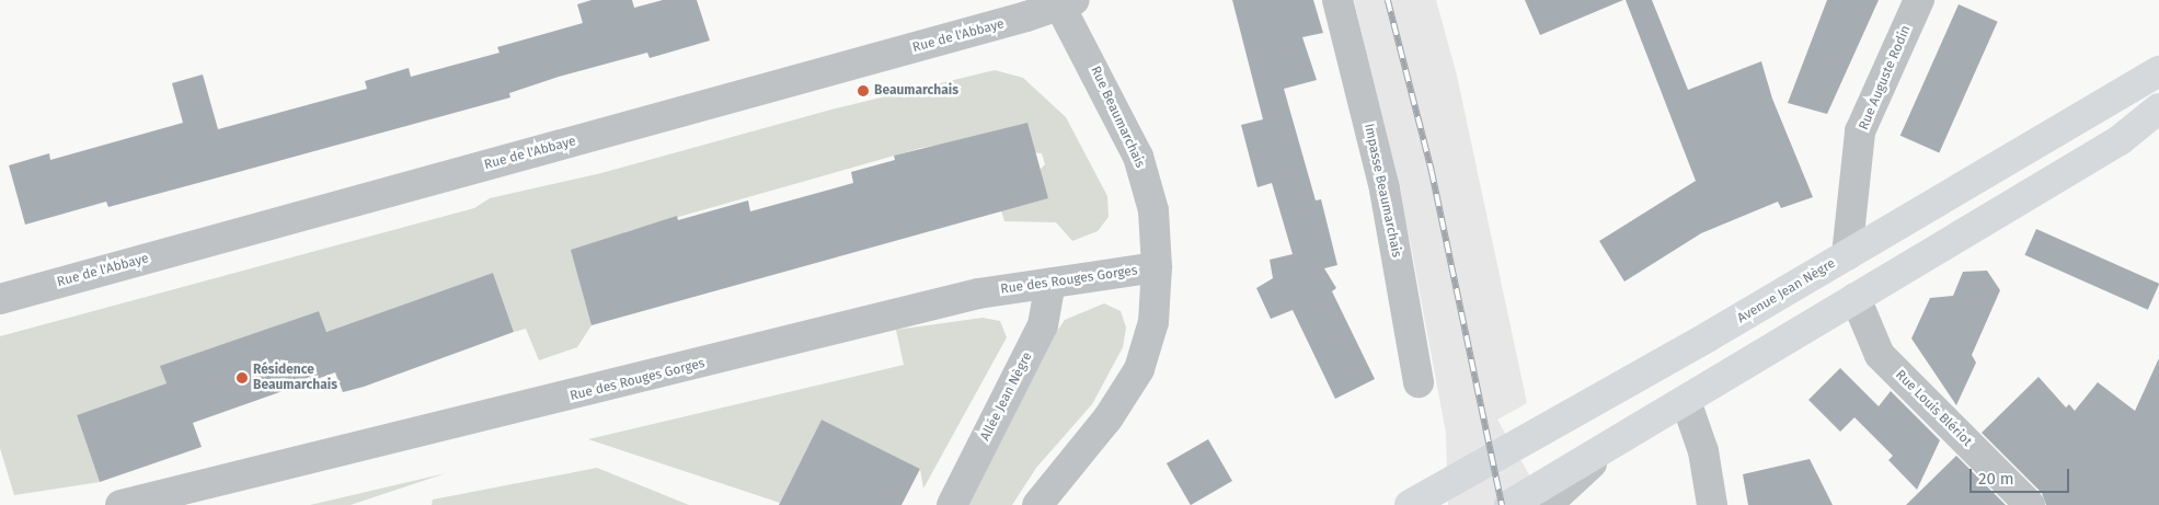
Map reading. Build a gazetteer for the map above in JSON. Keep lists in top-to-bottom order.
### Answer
{
  "streets": {
    "main road": ["Avenue Jean Nègre"],
    "street": [
      "Rue de l'Abbaye",
      "Rue Auguste Rodin",
      "Rue Beaumarchais",
      "Impasse Beaumarchais",
      "Rue des Rouges Gorges",
      "Allée Jean Nègre",
      "Rue Louis Blériot"
    ]
  },
  "crossings": [
    ["Rue de l'Abbaye", "Rue Beaumarchais"],
    ["Rue Auguste Rodin", "Avenue Jean Nègre"],
    ["Rue Beaumarchais", "Rue des Rouges Gorges"],
    ["Rue des Rouges Gorges", "Allée Jean Nègre"]
  ],
  "places": ["Beaumarchais", "Résidence Beaumarchais"],
  "scale_bar": "20 m"
}
